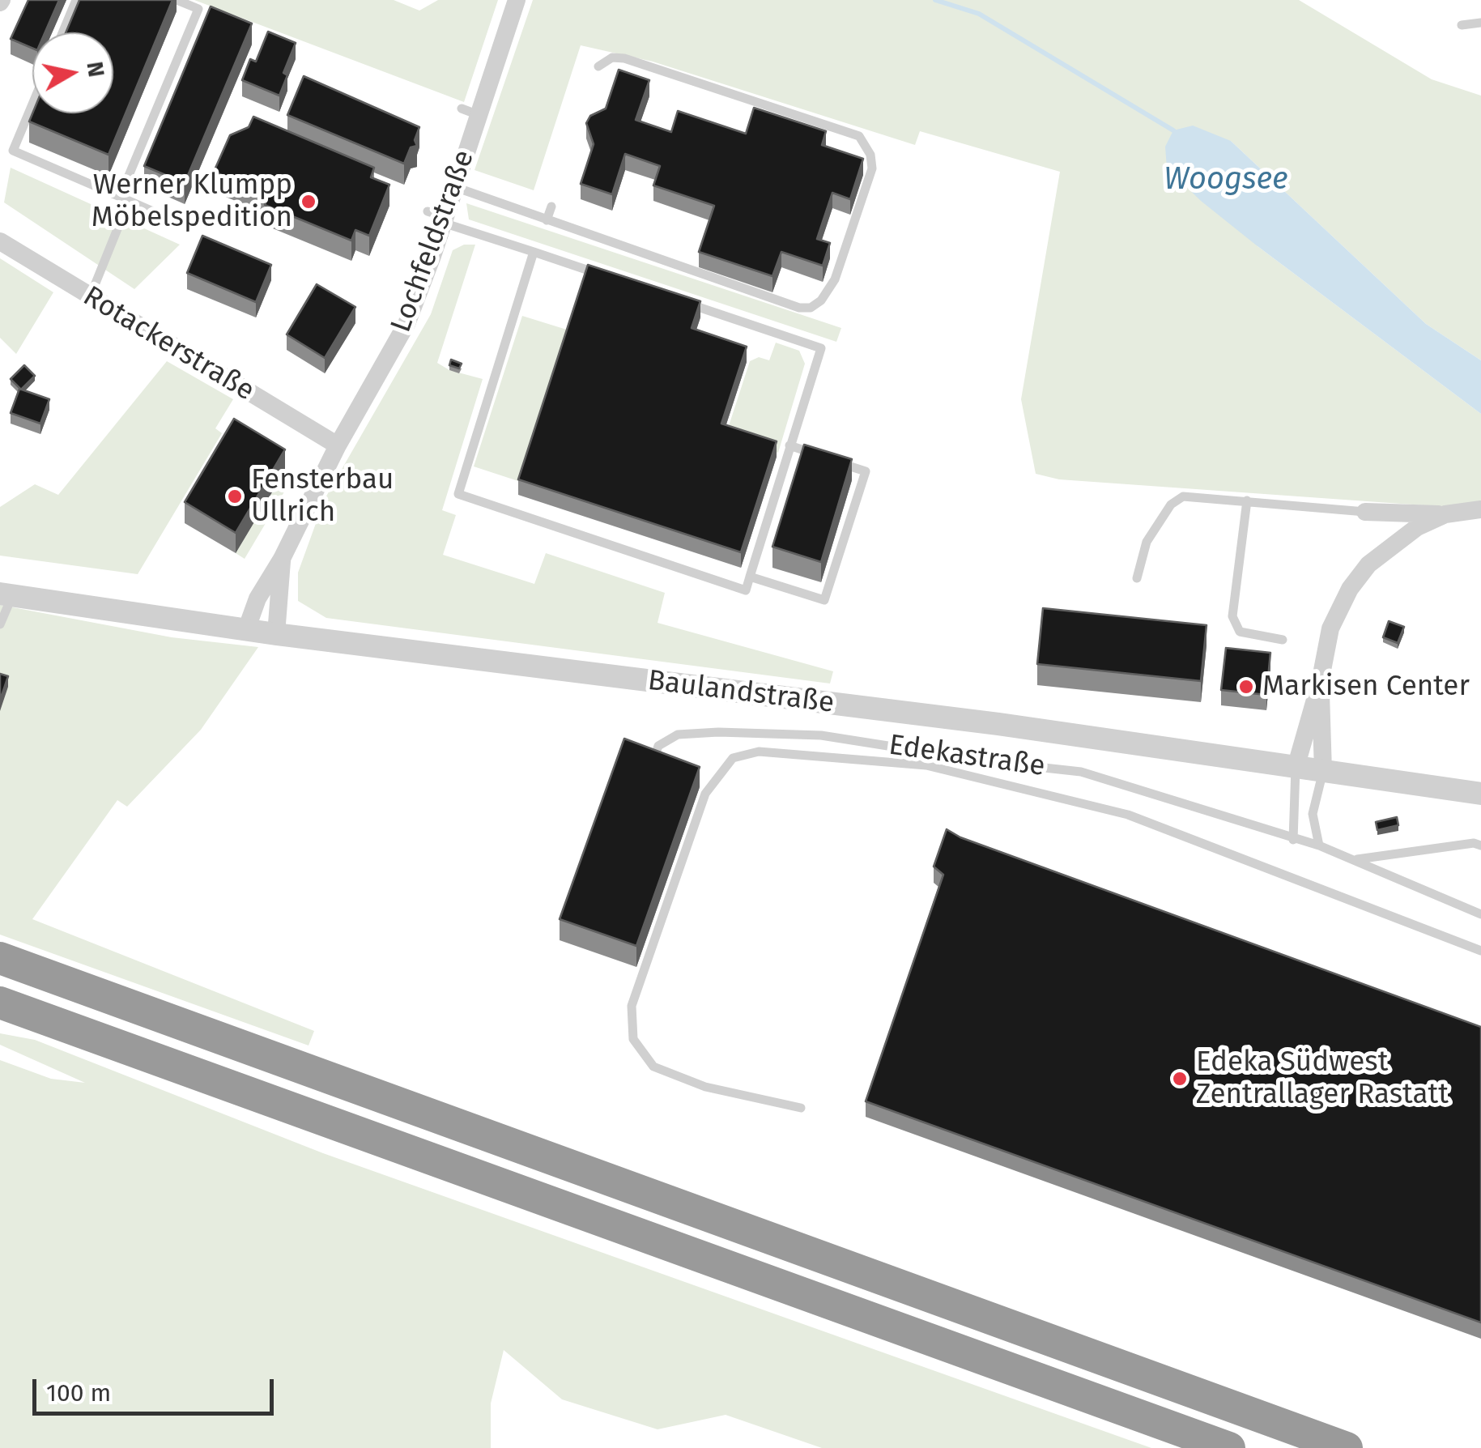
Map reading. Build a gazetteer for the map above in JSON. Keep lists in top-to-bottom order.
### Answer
{
  "streets": {
    "street": ["Lochfeldstraße", "Rotackerstraße", "Baulandstraße"],
    "lane": ["Edekastraße"]
  },
  "crossings": [
    ["Lochfeldstraße", "Rotackerstraße"],
    ["Lochfeldstraße", "Baulandstraße"]
  ],
  "water": ["Woogsee"],
  "places": [
    "Werner Klumpp Möbelspedition",
    "Fensterbau Ullrich",
    "Markisen Center",
    "Edeka Südwest Zentrallager Rastatt"
  ],
  "scale_bar": "100 m",
  "north": "right"
}
